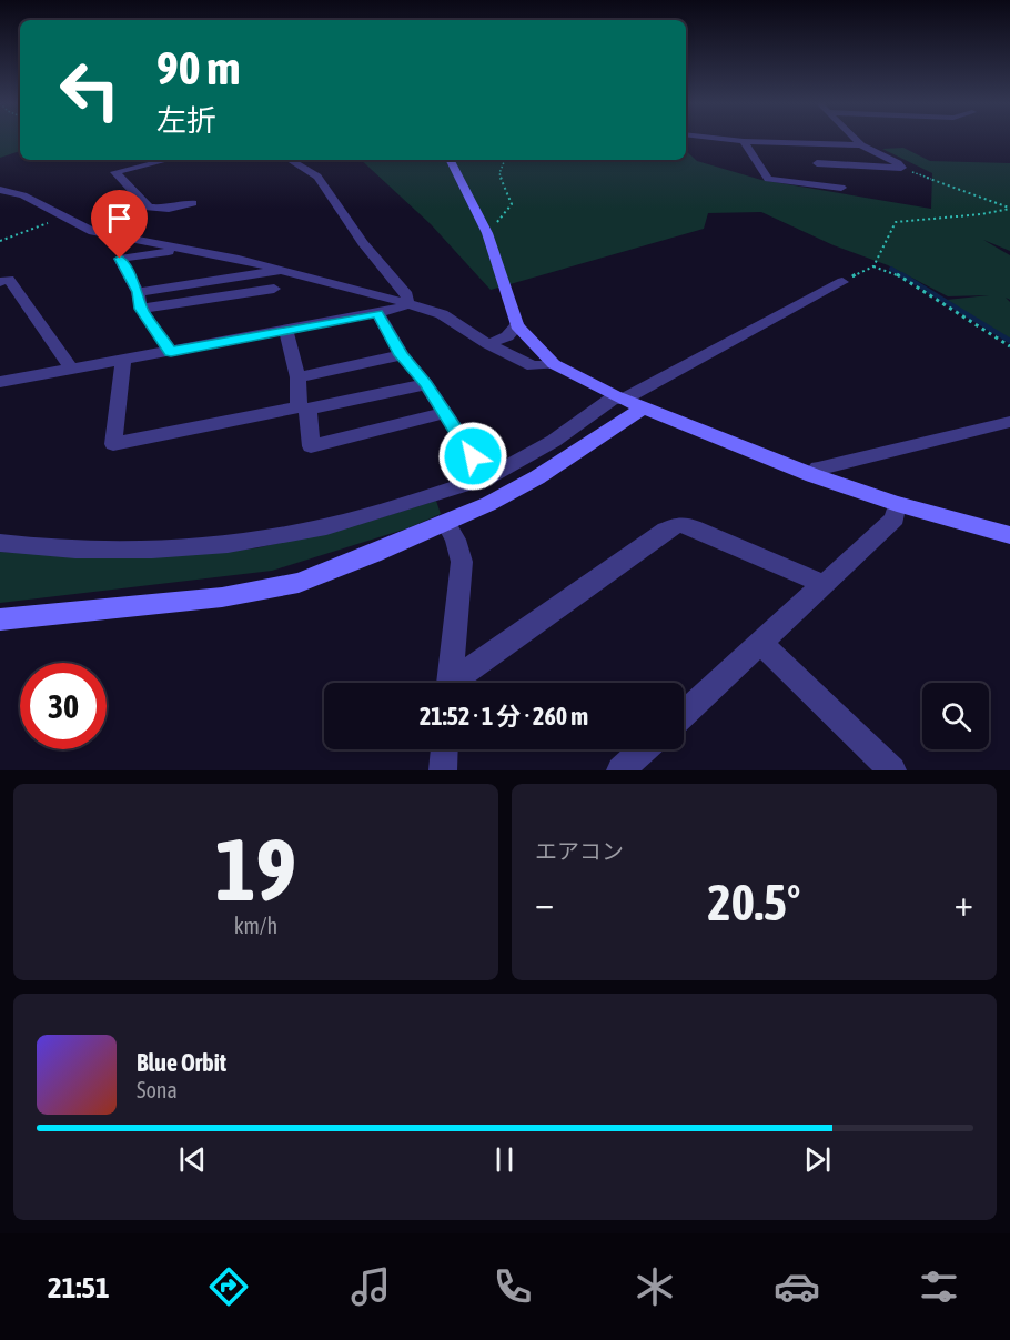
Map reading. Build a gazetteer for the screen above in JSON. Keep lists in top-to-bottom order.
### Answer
{
  "page": {
    "turn": ["90 m", "左折"],
    "limit": "30",
    "trip": "21:52 · 1 分 · 260 m",
    "tile": [
      ["19", "km/h"],
      "エアコン"
    ],
    "heat": ["−", "20.5°", "+"],
    "song": ["Blue Orbit", "Sona"],
    "tabs": "21:51"
  }
}
